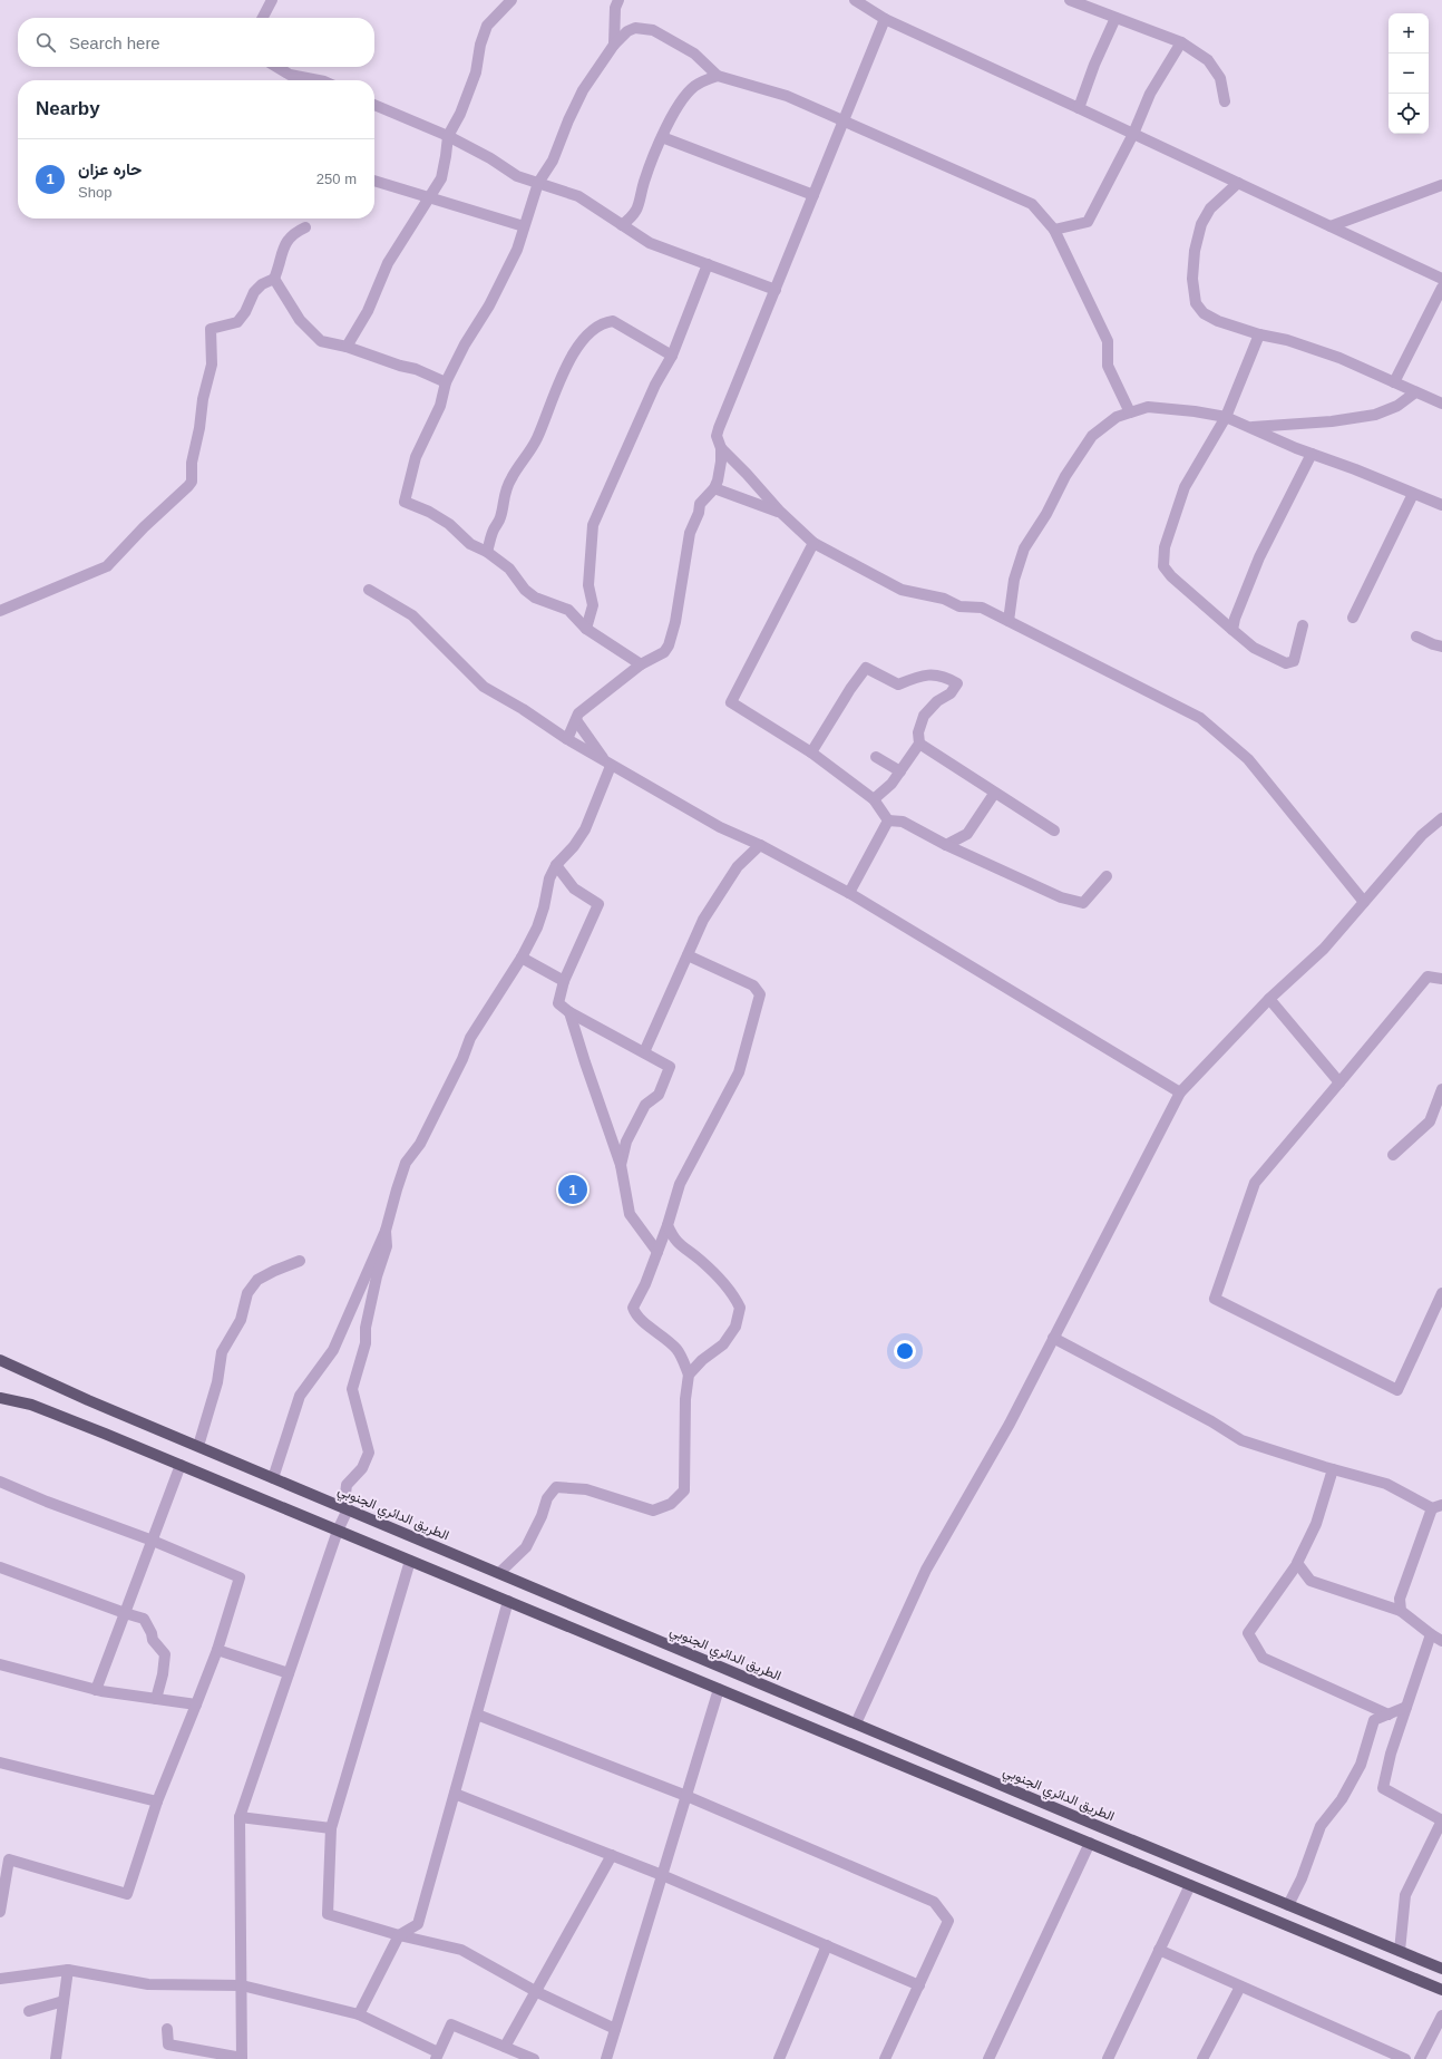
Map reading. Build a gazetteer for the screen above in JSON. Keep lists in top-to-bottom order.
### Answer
{
  "streets": {
    "main road": ["الطريق الدائري الجنوبي"]
  },
  "page": {
    "map_buttons": ["+", "−"],
    "search": "Search here",
    "heading": "Nearby",
    "list": [
      {
        "mark": "1",
        "name": "حاره عزان",
        "note": "Shop",
        "value": "250 m"
      }
    ],
    "pins": "1"
  }
}
